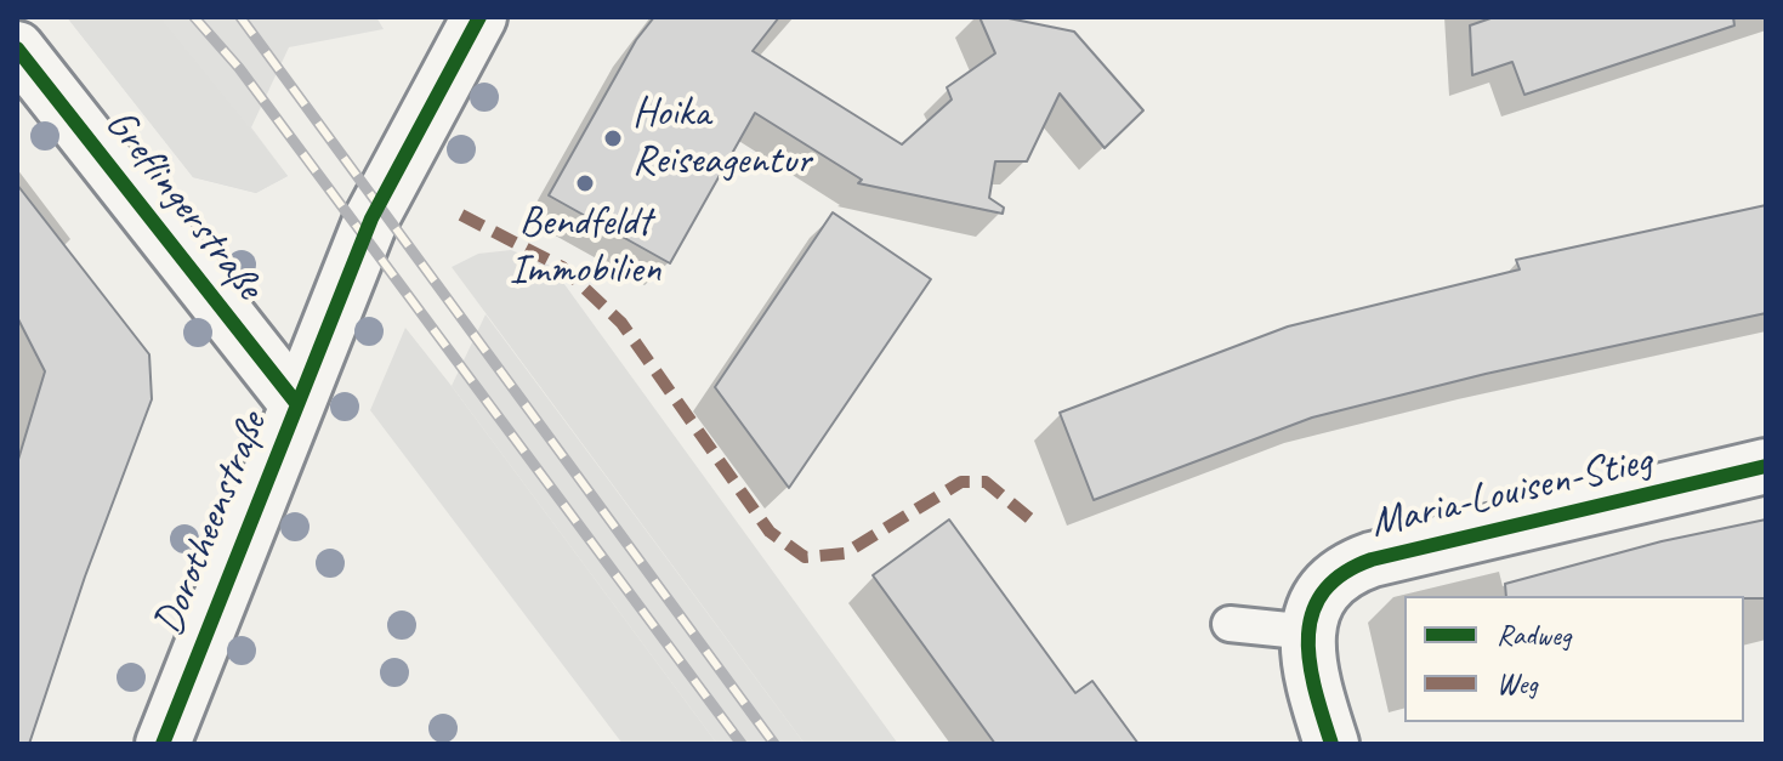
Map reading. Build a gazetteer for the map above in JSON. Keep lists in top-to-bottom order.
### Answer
{
  "streets": {
    "street": ["Greflingerstraße", "Maria-Louisen-Stieg", "Dorotheenstraße"]
  },
  "crossings": [
    ["Greflingerstraße", "Dorotheenstraße"]
  ],
  "places": ["Hoika Reiseagentur", "Bendfeldt Immobilien"],
  "legend": ["Radweg", "Weg"]
}
